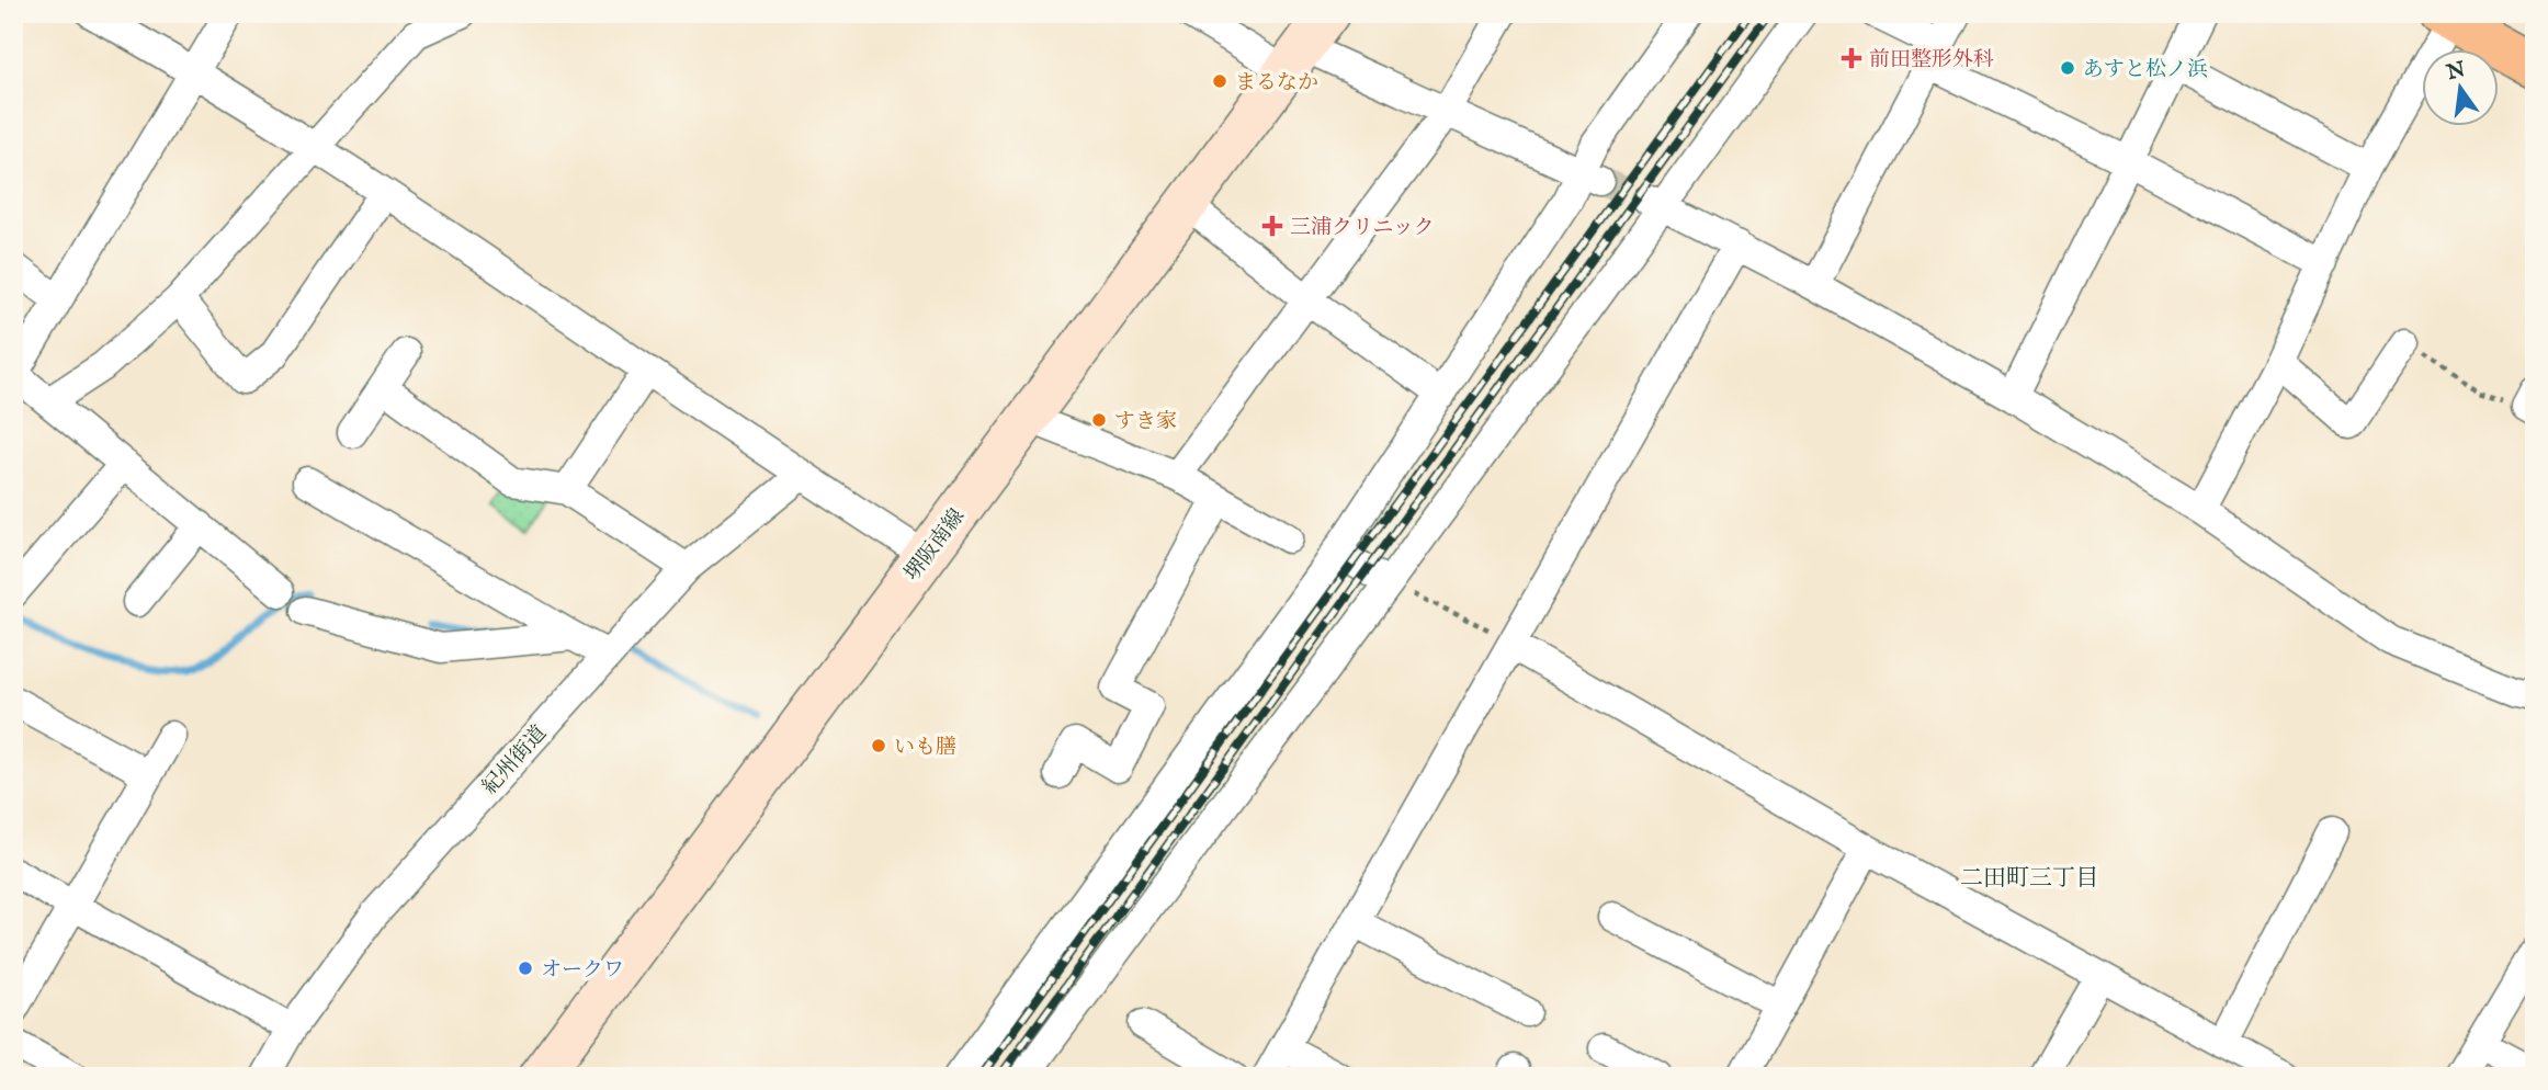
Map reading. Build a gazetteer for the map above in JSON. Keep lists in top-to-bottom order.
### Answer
{
  "streets": {
    "main road": ["堺阪南線"],
    "street": ["紀州街道"]
  },
  "districts": ["二田町三丁目"],
  "places": {
    "health": ["前田整形外科", "三浦クリニック"],
    "other": [
      "あすと松ノ浜",
      "まるなか",
      "すき家",
      "いも膳",
      "オークワ"
    ]
  },
  "north": "top"
}
